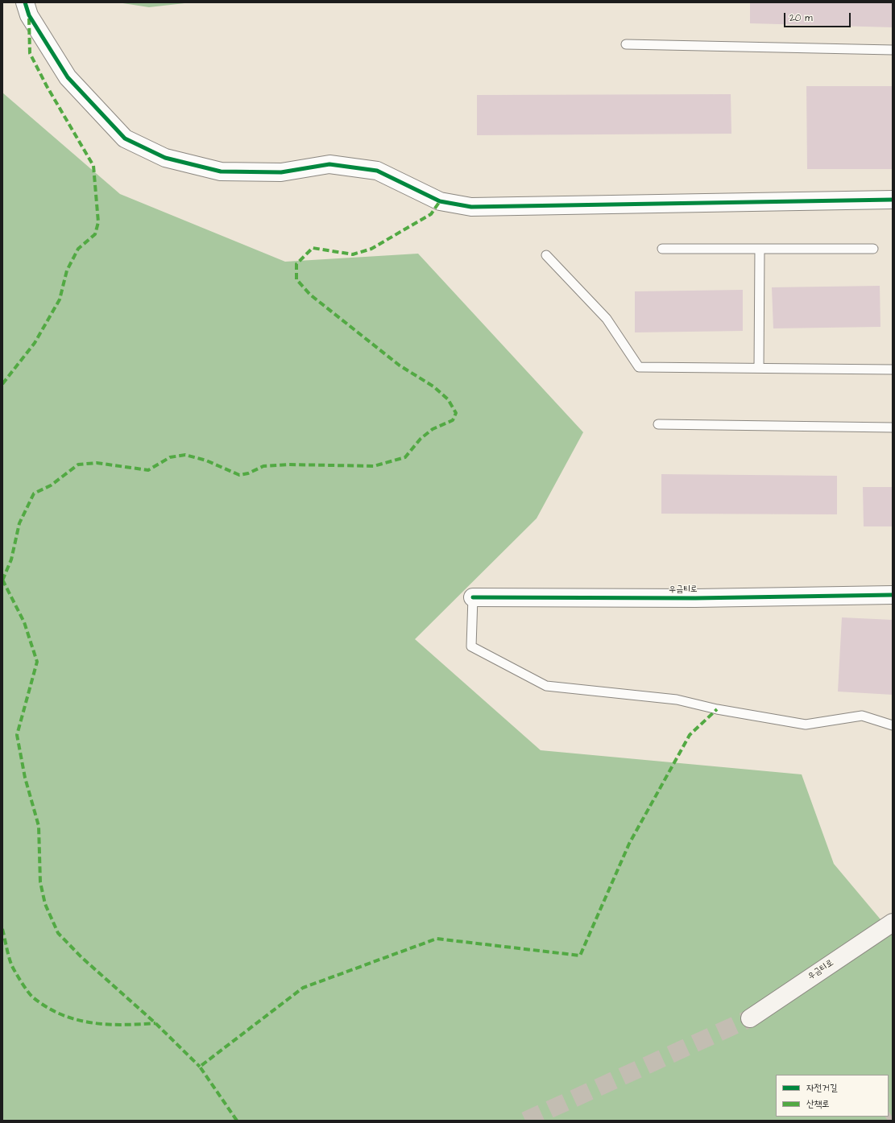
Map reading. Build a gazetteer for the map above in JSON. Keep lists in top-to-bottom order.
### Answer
{
  "streets": {
    "main road": ["우금티로"]
  },
  "legend": ["자전거길", "산책로"],
  "scale_bar": "20 m"
}
